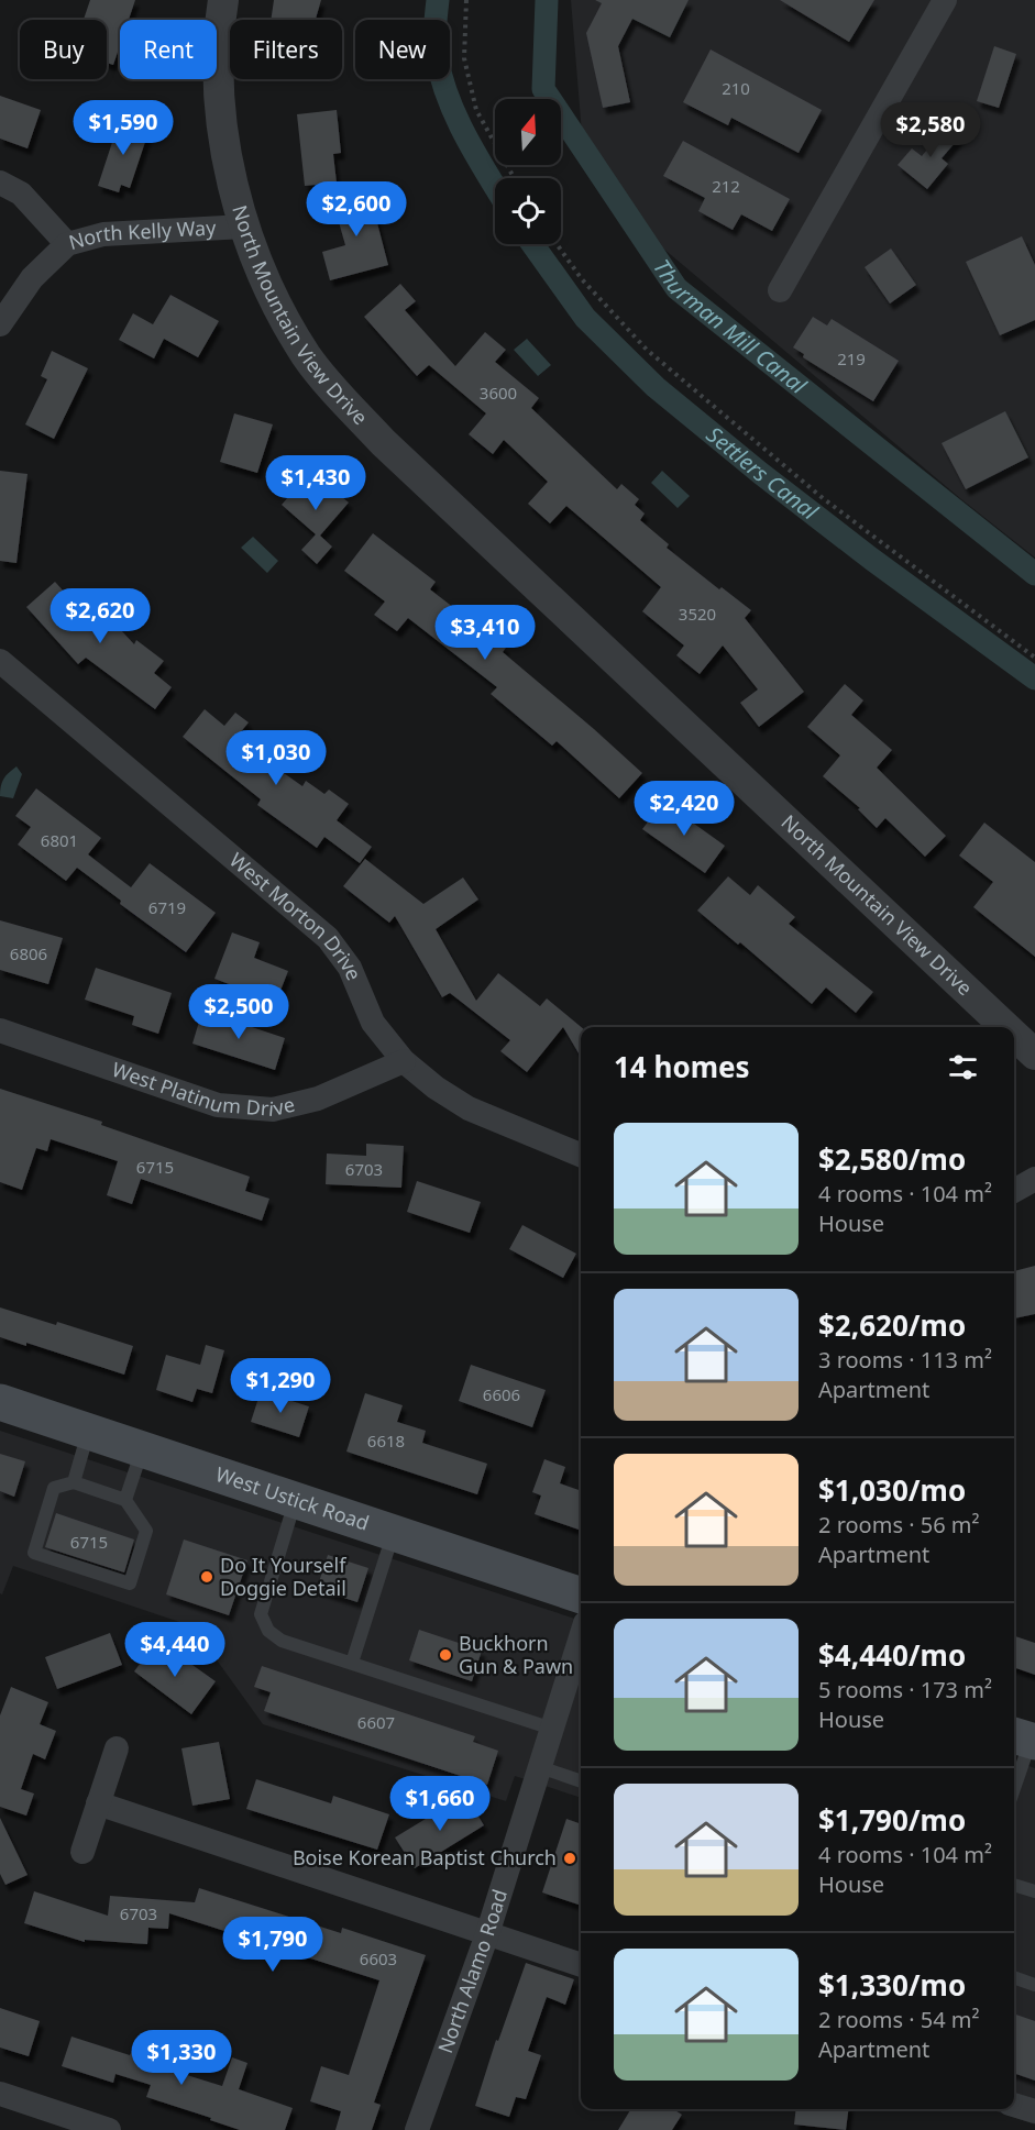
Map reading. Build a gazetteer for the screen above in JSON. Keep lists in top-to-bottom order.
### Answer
{
  "streets": {
    "main road": ["West Ustick Road"],
    "street": [
      "North Kelly Way",
      "North Mountain View Drive",
      "West Morton Drive",
      "West Platinum Drive",
      "North Alamo Road"
    ]
  },
  "crossings": [
    ["North Kelly Way", "North Mountain View Drive"],
    ["West Morton Drive", "West Platinum Drive"]
  ],
  "water": ["Thurman Mill Canal", "Settlers Canal"],
  "places": ["Do It Yourself Doggie Detail", "Buckhorn Gun & Pawn", "Boise Korean Baptist Church"],
  "house_numbers": [
    "210",
    "212",
    "219",
    "3600",
    "3520",
    "6801",
    "6719",
    "6806",
    "6715",
    "6703",
    "6606",
    "6618",
    "6715",
    "6607",
    "6703",
    "6603"
  ],
  "north": "top",
  "page": {
    "chip": [
      "Buy",
      "Rent",
      "Filters",
      "New"
    ],
    "price": [
      "$1,590",
      "$2,580",
      "$2,600",
      "$1,430",
      "$2,620",
      "$3,410",
      "$1,030",
      "$2,420",
      "$2,500",
      "$1,290",
      "$4,440",
      "$1,660",
      "$1,790",
      "$1,330"
    ],
    "heading": "14 homes",
    "list": [
      {
        "name": "$2,580/mo",
        "note": "4 rooms · 104 m² · House"
      },
      {
        "name": "$2,620/mo",
        "note": "3 rooms · 113 m² · Apartment"
      },
      {
        "name": "$1,030/mo",
        "note": "2 rooms · 56 m² · Apartment"
      },
      {
        "name": "$4,440/mo",
        "note": "5 rooms · 173 m² · House"
      },
      {
        "name": "$1,790/mo",
        "note": "4 rooms · 104 m² · House"
      },
      {
        "name": "$1,330/mo",
        "note": "2 rooms · 54 m² · Apartment"
      }
    ]
  }
}
